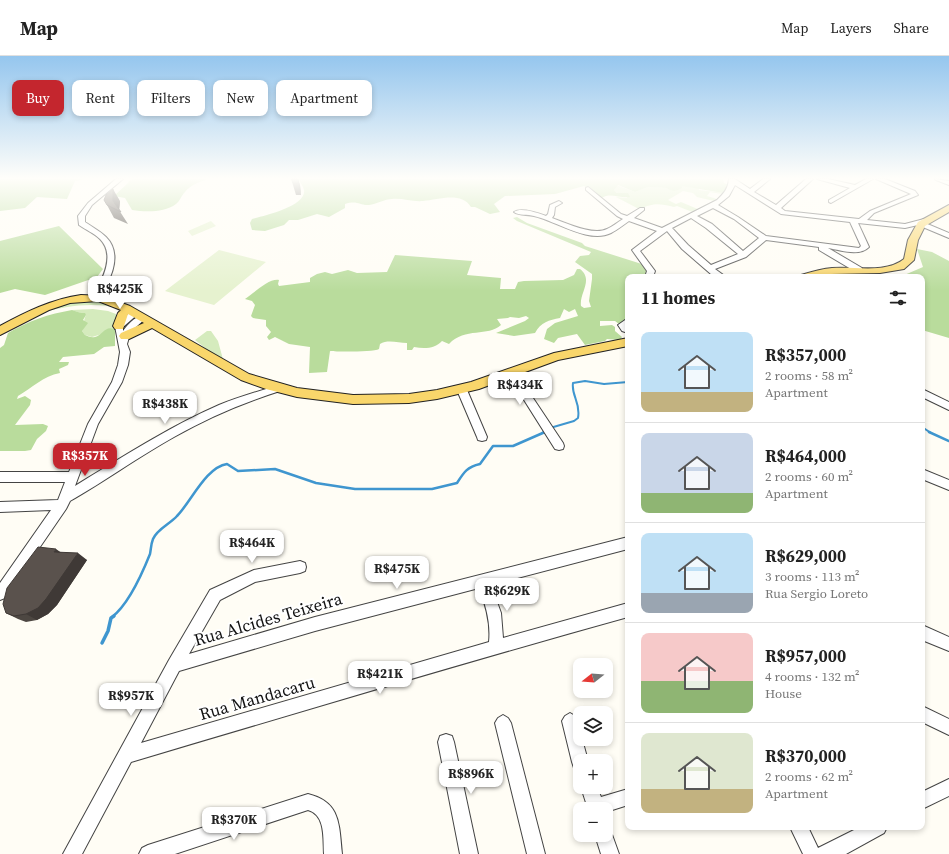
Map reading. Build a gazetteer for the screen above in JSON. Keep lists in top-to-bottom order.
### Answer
{
  "streets": {
    "street": ["Rua Alcides Teixeira", "Rua Mandacaru"]
  },
  "north": "left",
  "page": {
    "header": "Map",
    "nav": ["Map", "Layers", "Share"],
    "chip": [
      "Buy",
      "Rent",
      "Filters",
      "New",
      "Apartment"
    ],
    "heading": "11 homes",
    "price": [
      "R$425K",
      "R$434K",
      "R$438K",
      "R$357K",
      "R$464K",
      "R$475K",
      "R$629K",
      "R$421K",
      "R$957K",
      "R$896K",
      "R$370K"
    ],
    "list": [
      {
        "name": "R$357,000",
        "note": "2 rooms · 58 m² · Apartment"
      },
      {
        "name": "R$464,000",
        "note": "2 rooms · 60 m² · Apartment"
      },
      {
        "name": "R$629,000",
        "note": "3 rooms · 113 m² · Rua Sergio Loreto"
      },
      {
        "name": "R$957,000",
        "note": "4 rooms · 132 m² · House"
      },
      {
        "name": "R$370,000",
        "note": "2 rooms · 62 m² · Apartment"
      }
    ],
    "map_buttons": ["+", "−"]
  }
}
